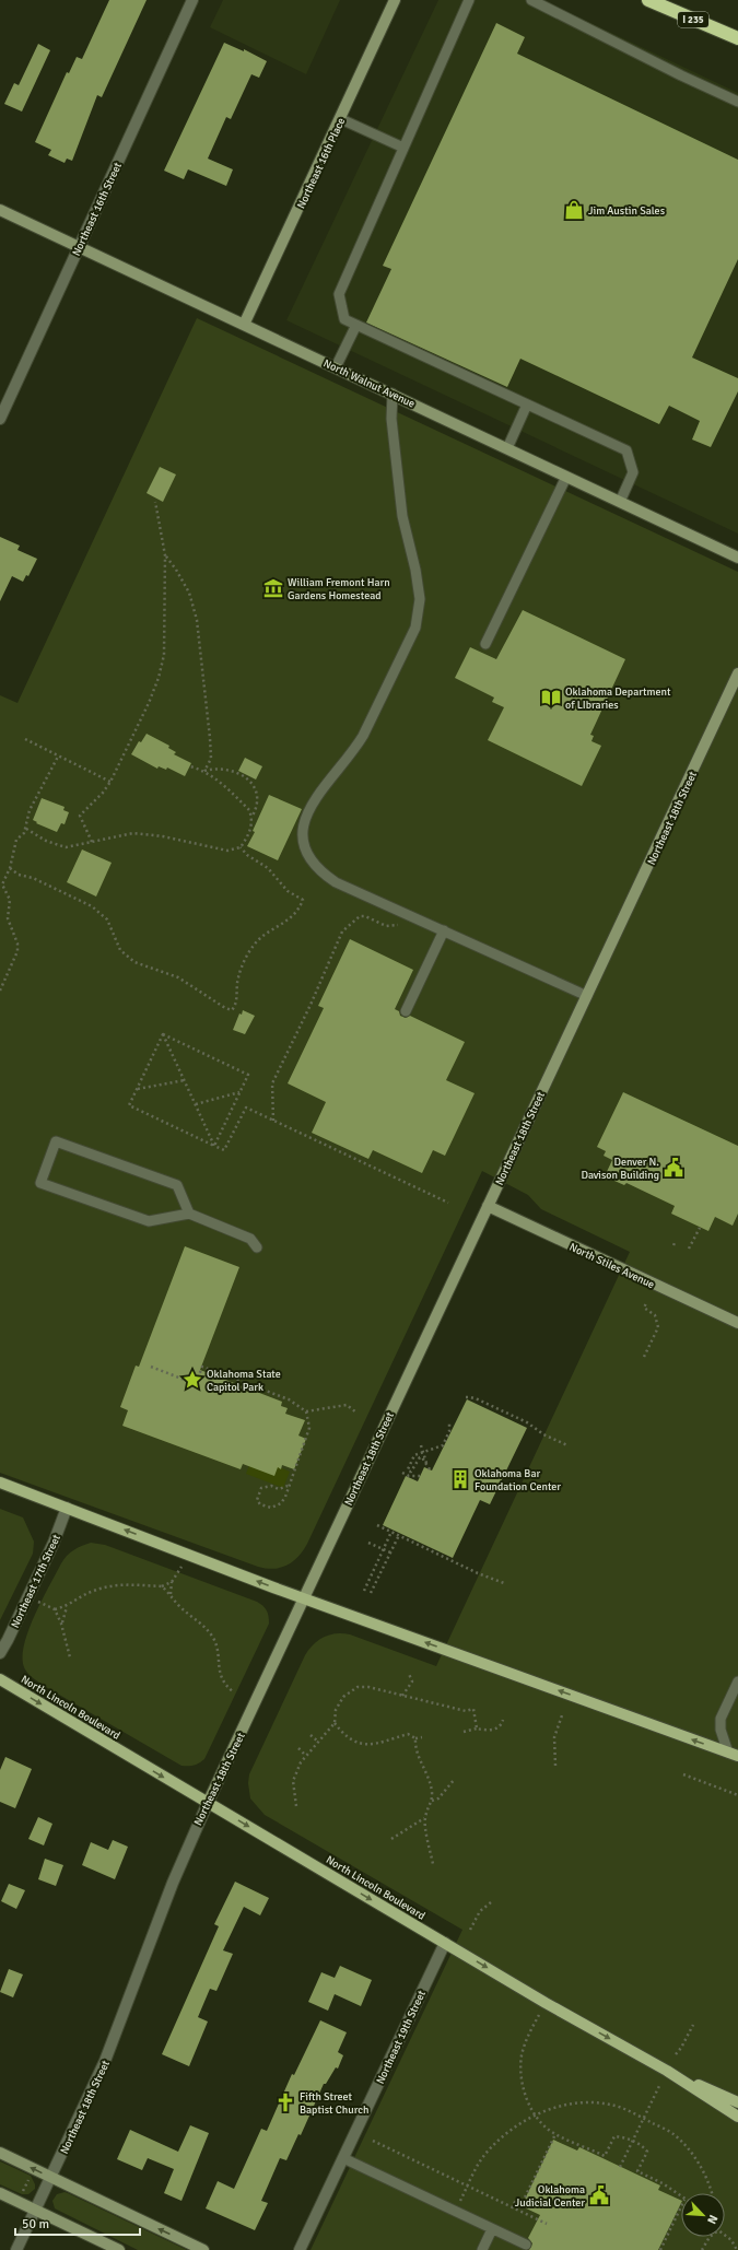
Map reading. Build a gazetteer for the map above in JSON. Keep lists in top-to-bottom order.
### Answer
{
  "streets": {
    "highway": ["I 235"],
    "main road": ["North Lincoln Boulevard"],
    "street": [
      "Northeast 16th Place",
      "Northeast 16th Street",
      "North Walnut Avenue",
      "Northeast 18th Street",
      "North Stiles Avenue",
      "Northeast 17th Street",
      "Northeast 19th Street"
    ]
  },
  "crossings": [
    ["Northeast 16th Place", "North Walnut Avenue"],
    ["Northeast 16th Street", "North Walnut Avenue"],
    ["Northeast 18th Street", "North Stiles Avenue"],
    ["Northeast 18th Street", "North Lincoln Boulevard"],
    ["North Lincoln Boulevard", "Northeast 19th Street"]
  ],
  "one_way": ["North Lincoln Boulevard"],
  "places": {
    "shop": ["Jim Austin Sales"],
    "museum": ["William Fremont Harn Gardens Homestead"],
    "library": ["Oklahoma Department of LIbraries"],
    "public building": ["Denver N. Davison Building", "Oklahoma Judicial Center"],
    "place": ["Oklahoma State Capitol Park"],
    "building": ["Oklahoma Bar Foundation Center"],
    "church": ["Fifth Street Baptist Church"]
  },
  "scale_bar": "50 m",
  "north": "bottom right"
}
